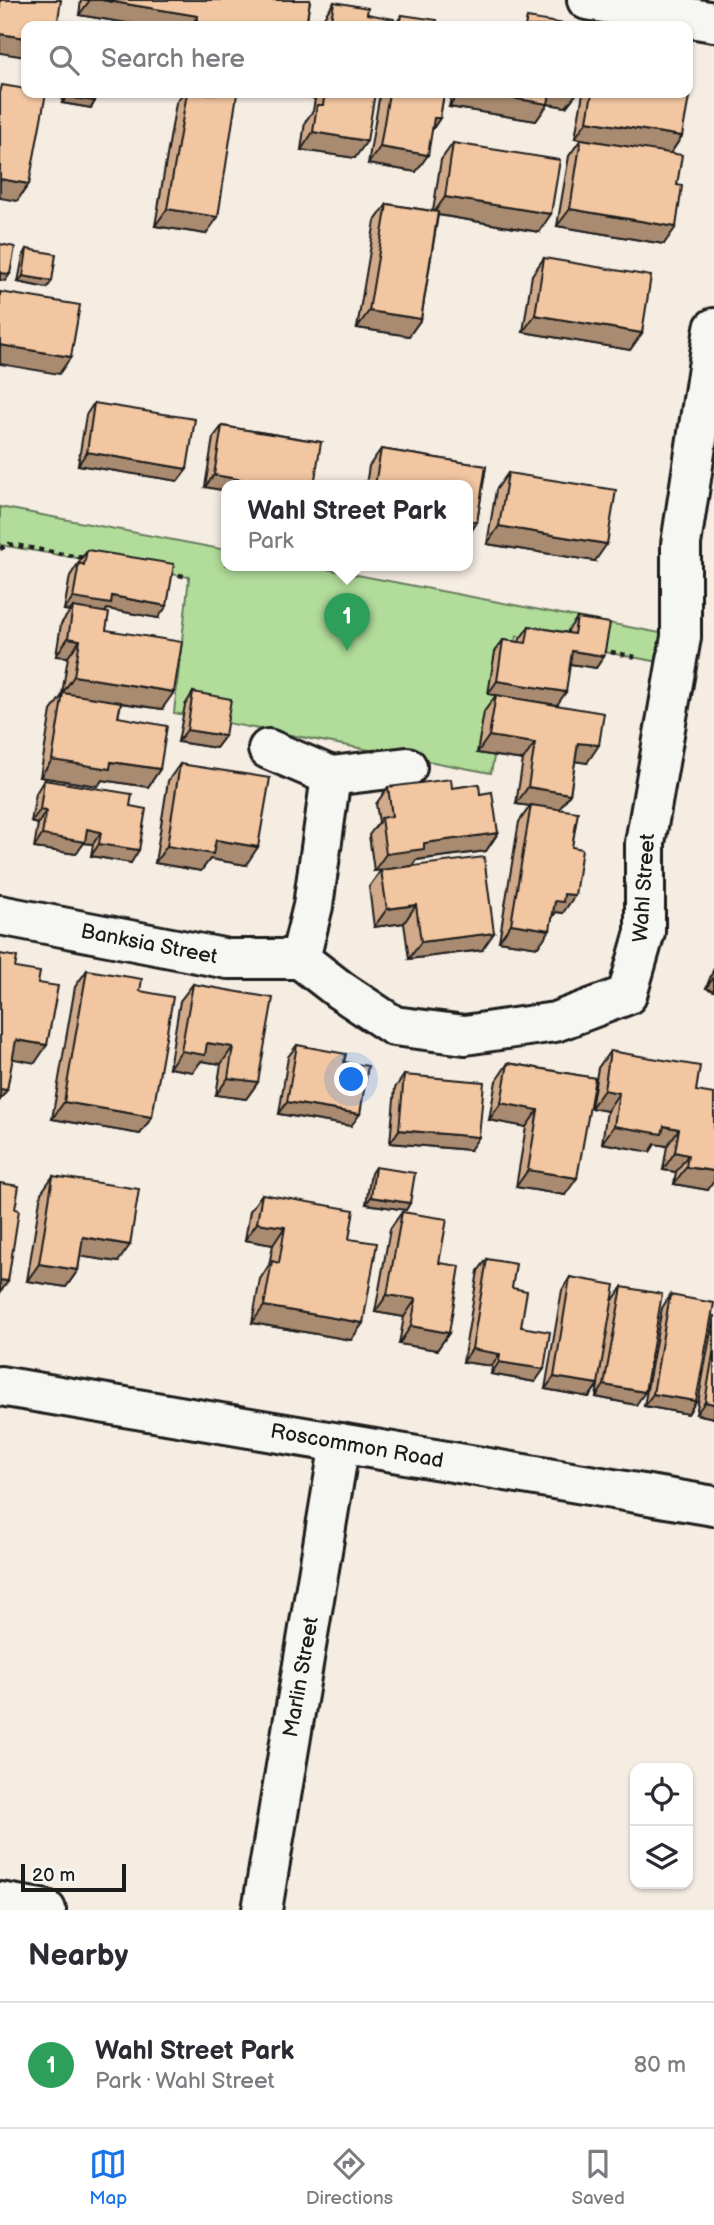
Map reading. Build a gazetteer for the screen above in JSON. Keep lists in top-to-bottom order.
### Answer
{
  "streets": {
    "street": [
      "Wahl Street",
      "Banksia Street",
      "Roscommon Road",
      "Marlin Street"
    ]
  },
  "crossings": [
    ["Wahl Street", "Banksia Street"],
    ["Roscommon Road", "Marlin Street"]
  ],
  "scale_bar": "20 m",
  "page": {
    "search": "Search here",
    "popup": ["Wahl Street Park", "Park"],
    "pins": "1",
    "scale": "20 m",
    "heading": "Nearby",
    "list": [
      {
        "mark": "1",
        "name": "Wahl Street Park",
        "note": "Park · Wahl Street",
        "value": "80 m"
      }
    ],
    "nav": ["Map", "Directions", "Saved"]
  }
}
